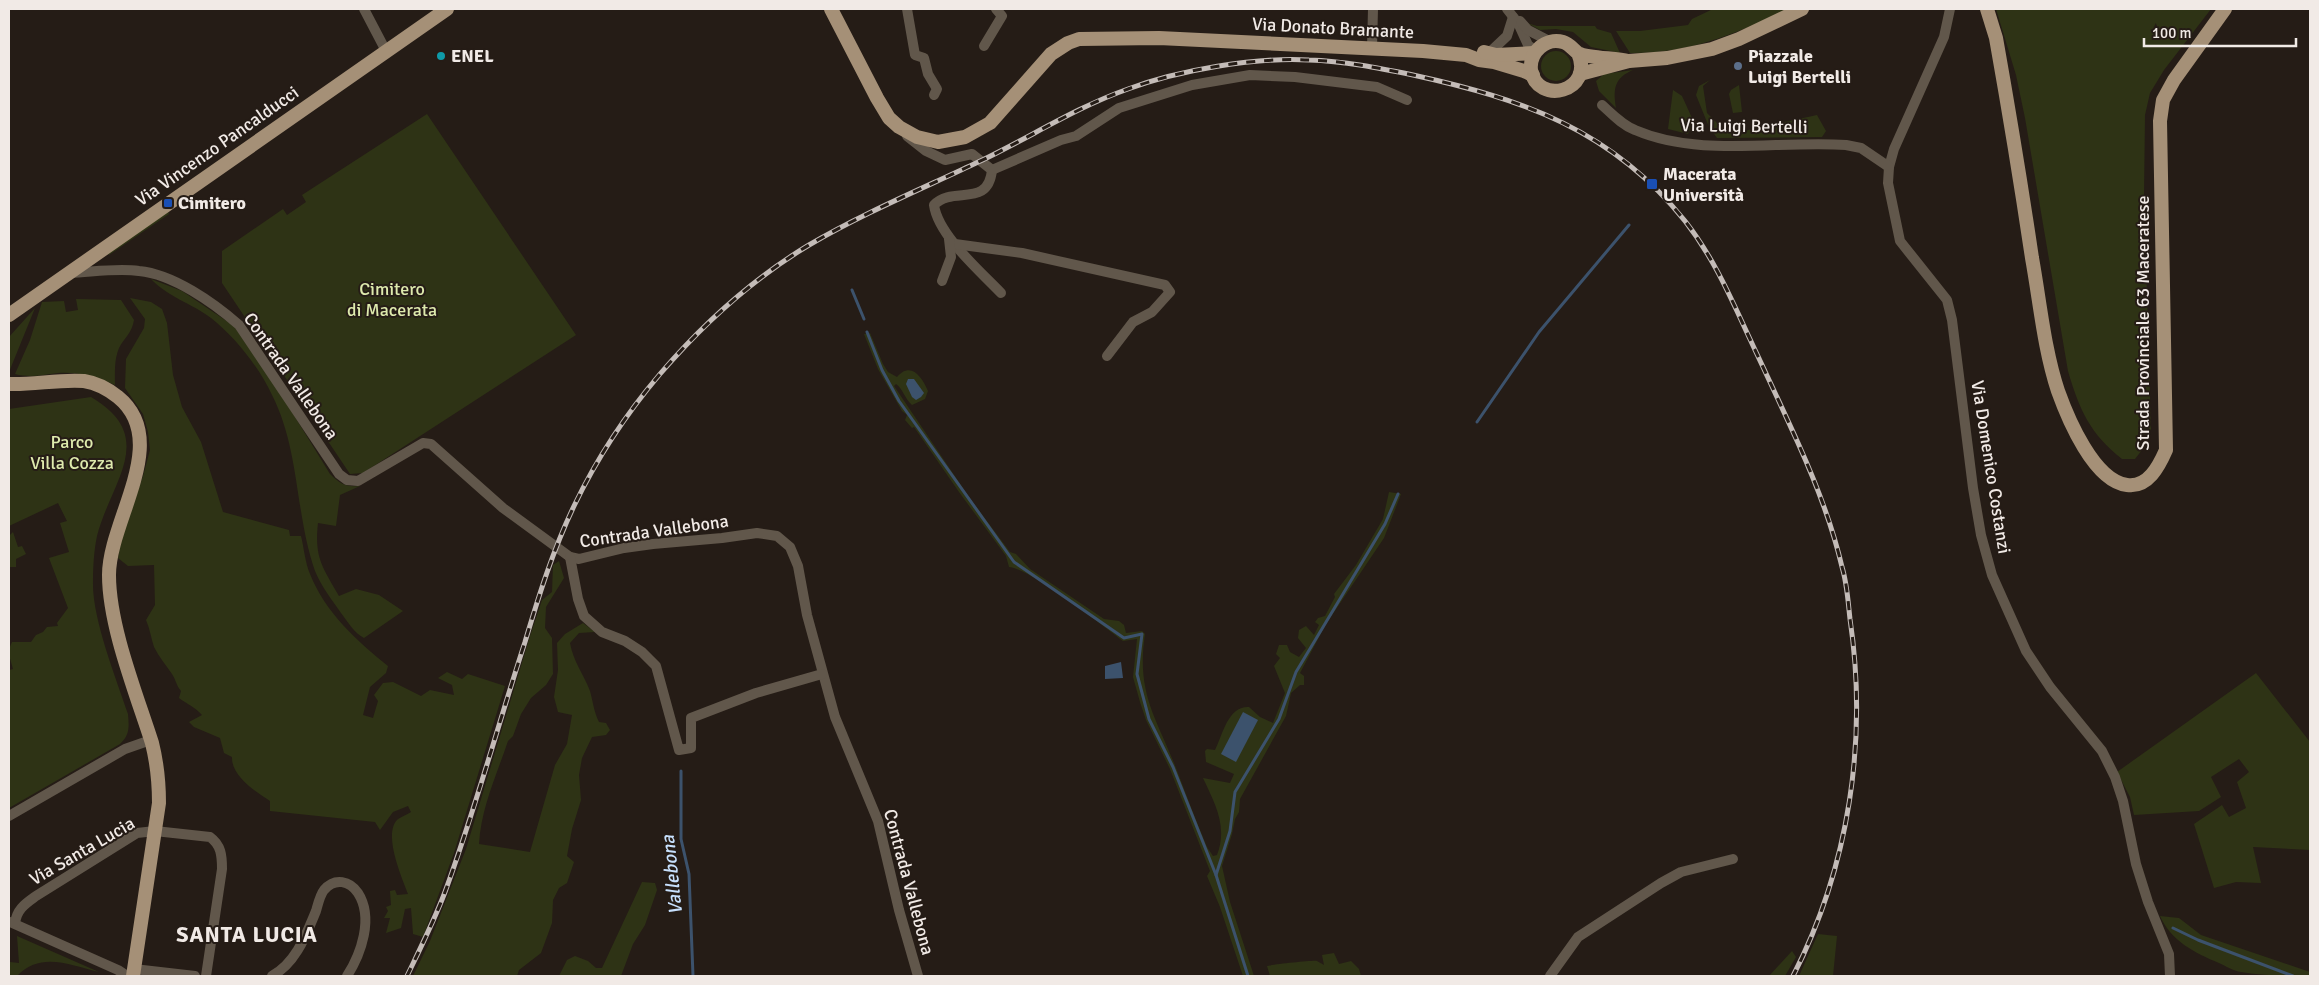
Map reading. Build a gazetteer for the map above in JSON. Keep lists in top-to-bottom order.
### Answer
{
  "streets": {
    "main road": ["Via Donato Bramante", "Via Vincenzo Pancalducci", "Strada Provinciale 63 Maceratese"],
    "street": [
      "Via Luigi Bertelli",
      "Contrada Vallebona",
      "Via Domenico Costanzi",
      "Via Santa Lucia"
    ]
  },
  "crossings": [
    ["Via Luigi Bertelli", "Via Domenico Costanzi"],
    ["Via Vincenzo Pancalducci", "Contrada Vallebona"]
  ],
  "districts": ["SANTA LUCIA"],
  "water": ["Vallebona"],
  "parks": ["Cimitero di Macerata", "Parco Villa Cozza"],
  "places": {
    "other": ["ENEL", "Piazzale Luigi Bertelli"],
    "transit": ["Macerata Università", "Cimitero"]
  },
  "scale_bar": "100 m"
}
